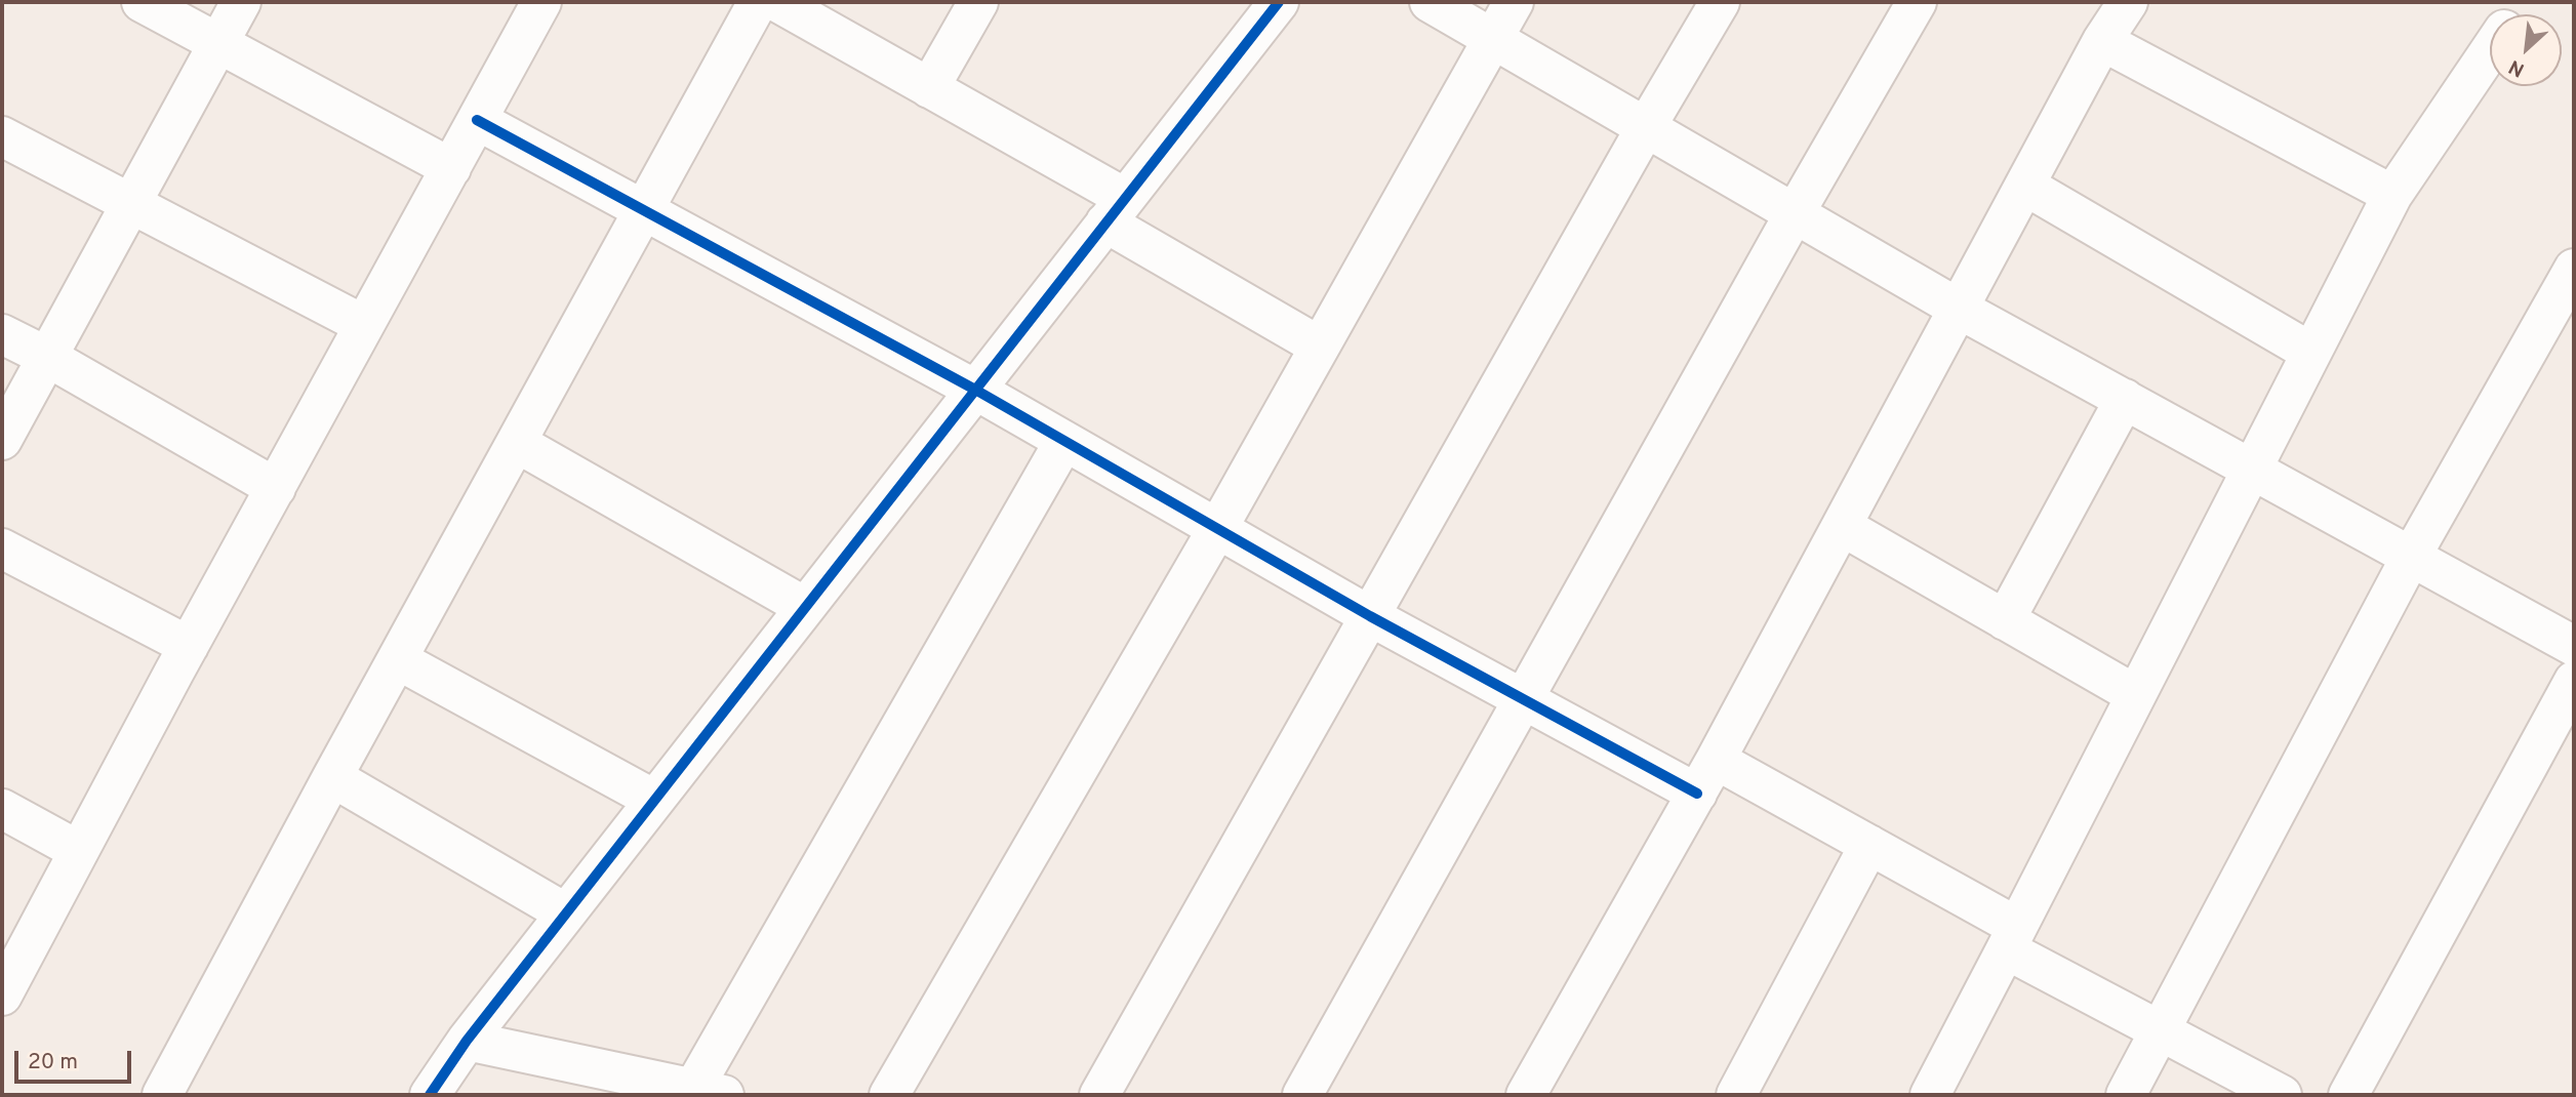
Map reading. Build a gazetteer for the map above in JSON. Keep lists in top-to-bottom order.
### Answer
{
  "scale_bar": "20 m",
  "north": "bottom left"
}
